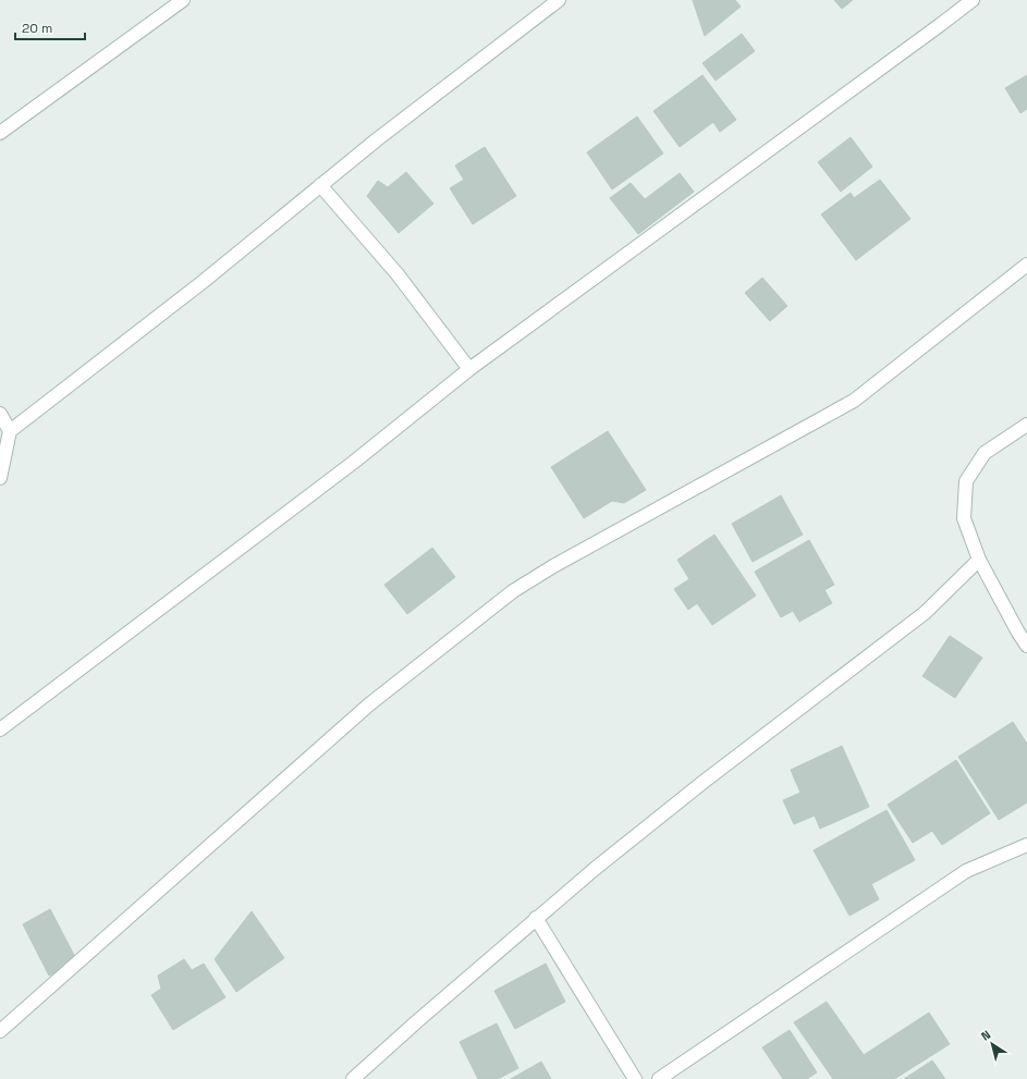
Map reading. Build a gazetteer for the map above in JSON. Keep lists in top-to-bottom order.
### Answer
{
  "scale_bar": "20 m",
  "north": "top left"
}
